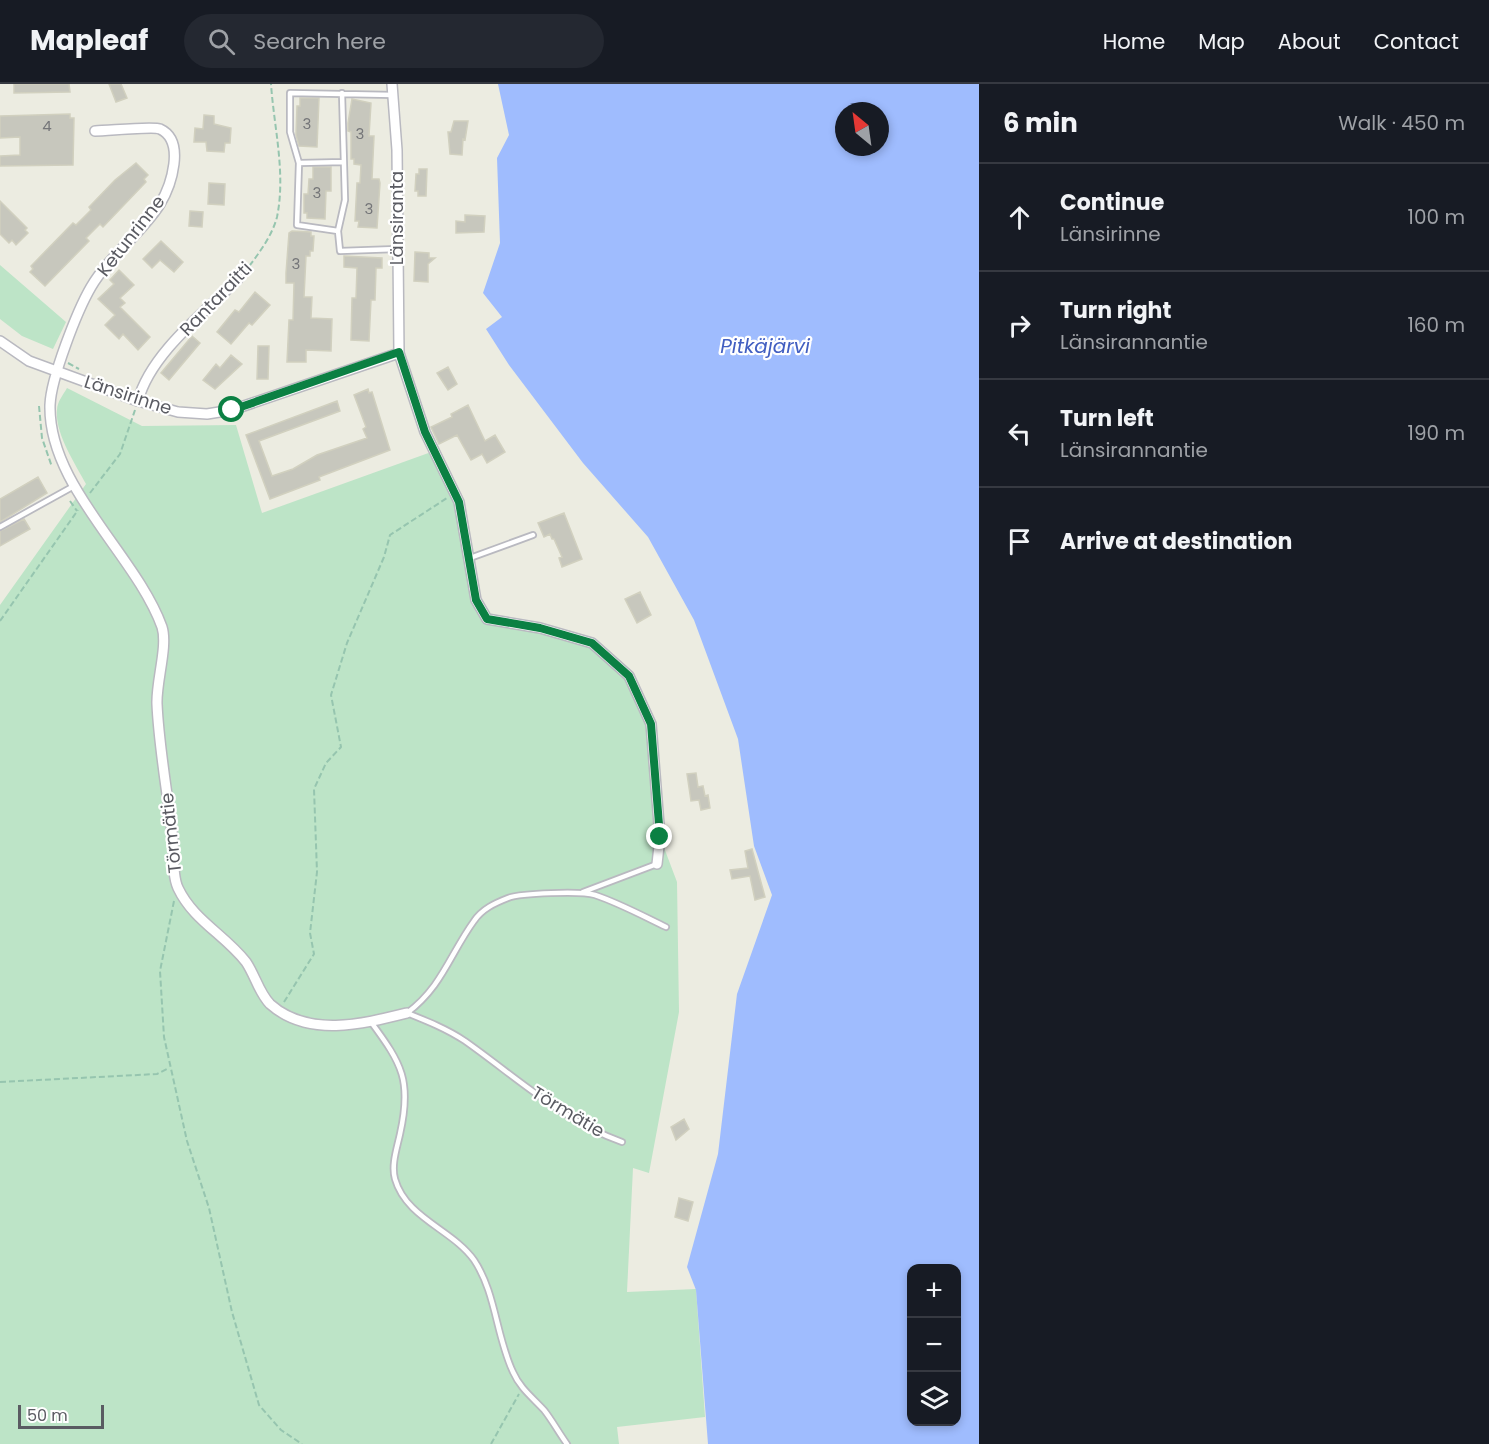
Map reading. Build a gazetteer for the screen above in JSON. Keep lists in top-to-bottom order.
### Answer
{
  "streets": {
    "street": [
      "Länsiranta",
      "Ketunrinne",
      "Rantaraitti",
      "Länsirinne",
      "Törmätie"
    ]
  },
  "crossings": [
    ["Länsiranta", "Länsirinne"],
    ["Ketunrinne", "Länsirinne"],
    ["Ketunrinne", "Törmätie"],
    ["Rantaraitti", "Länsirinne"],
    ["Länsirinne", "Törmätie"]
  ],
  "water": ["Pitkäjärvi"],
  "house_numbers": [
    "3",
    "4",
    "3",
    "3",
    "3",
    "3"
  ],
  "scale_bar": "50 m",
  "north": "top left",
  "page": {
    "header": "Mapleaf",
    "search": "Search here",
    "nav": [
      "Home",
      "Map",
      "About",
      "Contact"
    ],
    "heading": ["6 min", "Walk · 450 m"],
    "list": [
      ["Continue", "Länsirinne", "100 m"],
      ["Turn right", "Länsirannantie", "160 m"],
      ["Turn left", "Länsirannantie", "190 m"],
      "Arrive at destination"
    ],
    "map_buttons": ["+", "−"],
    "scale": "50 m"
  }
}
